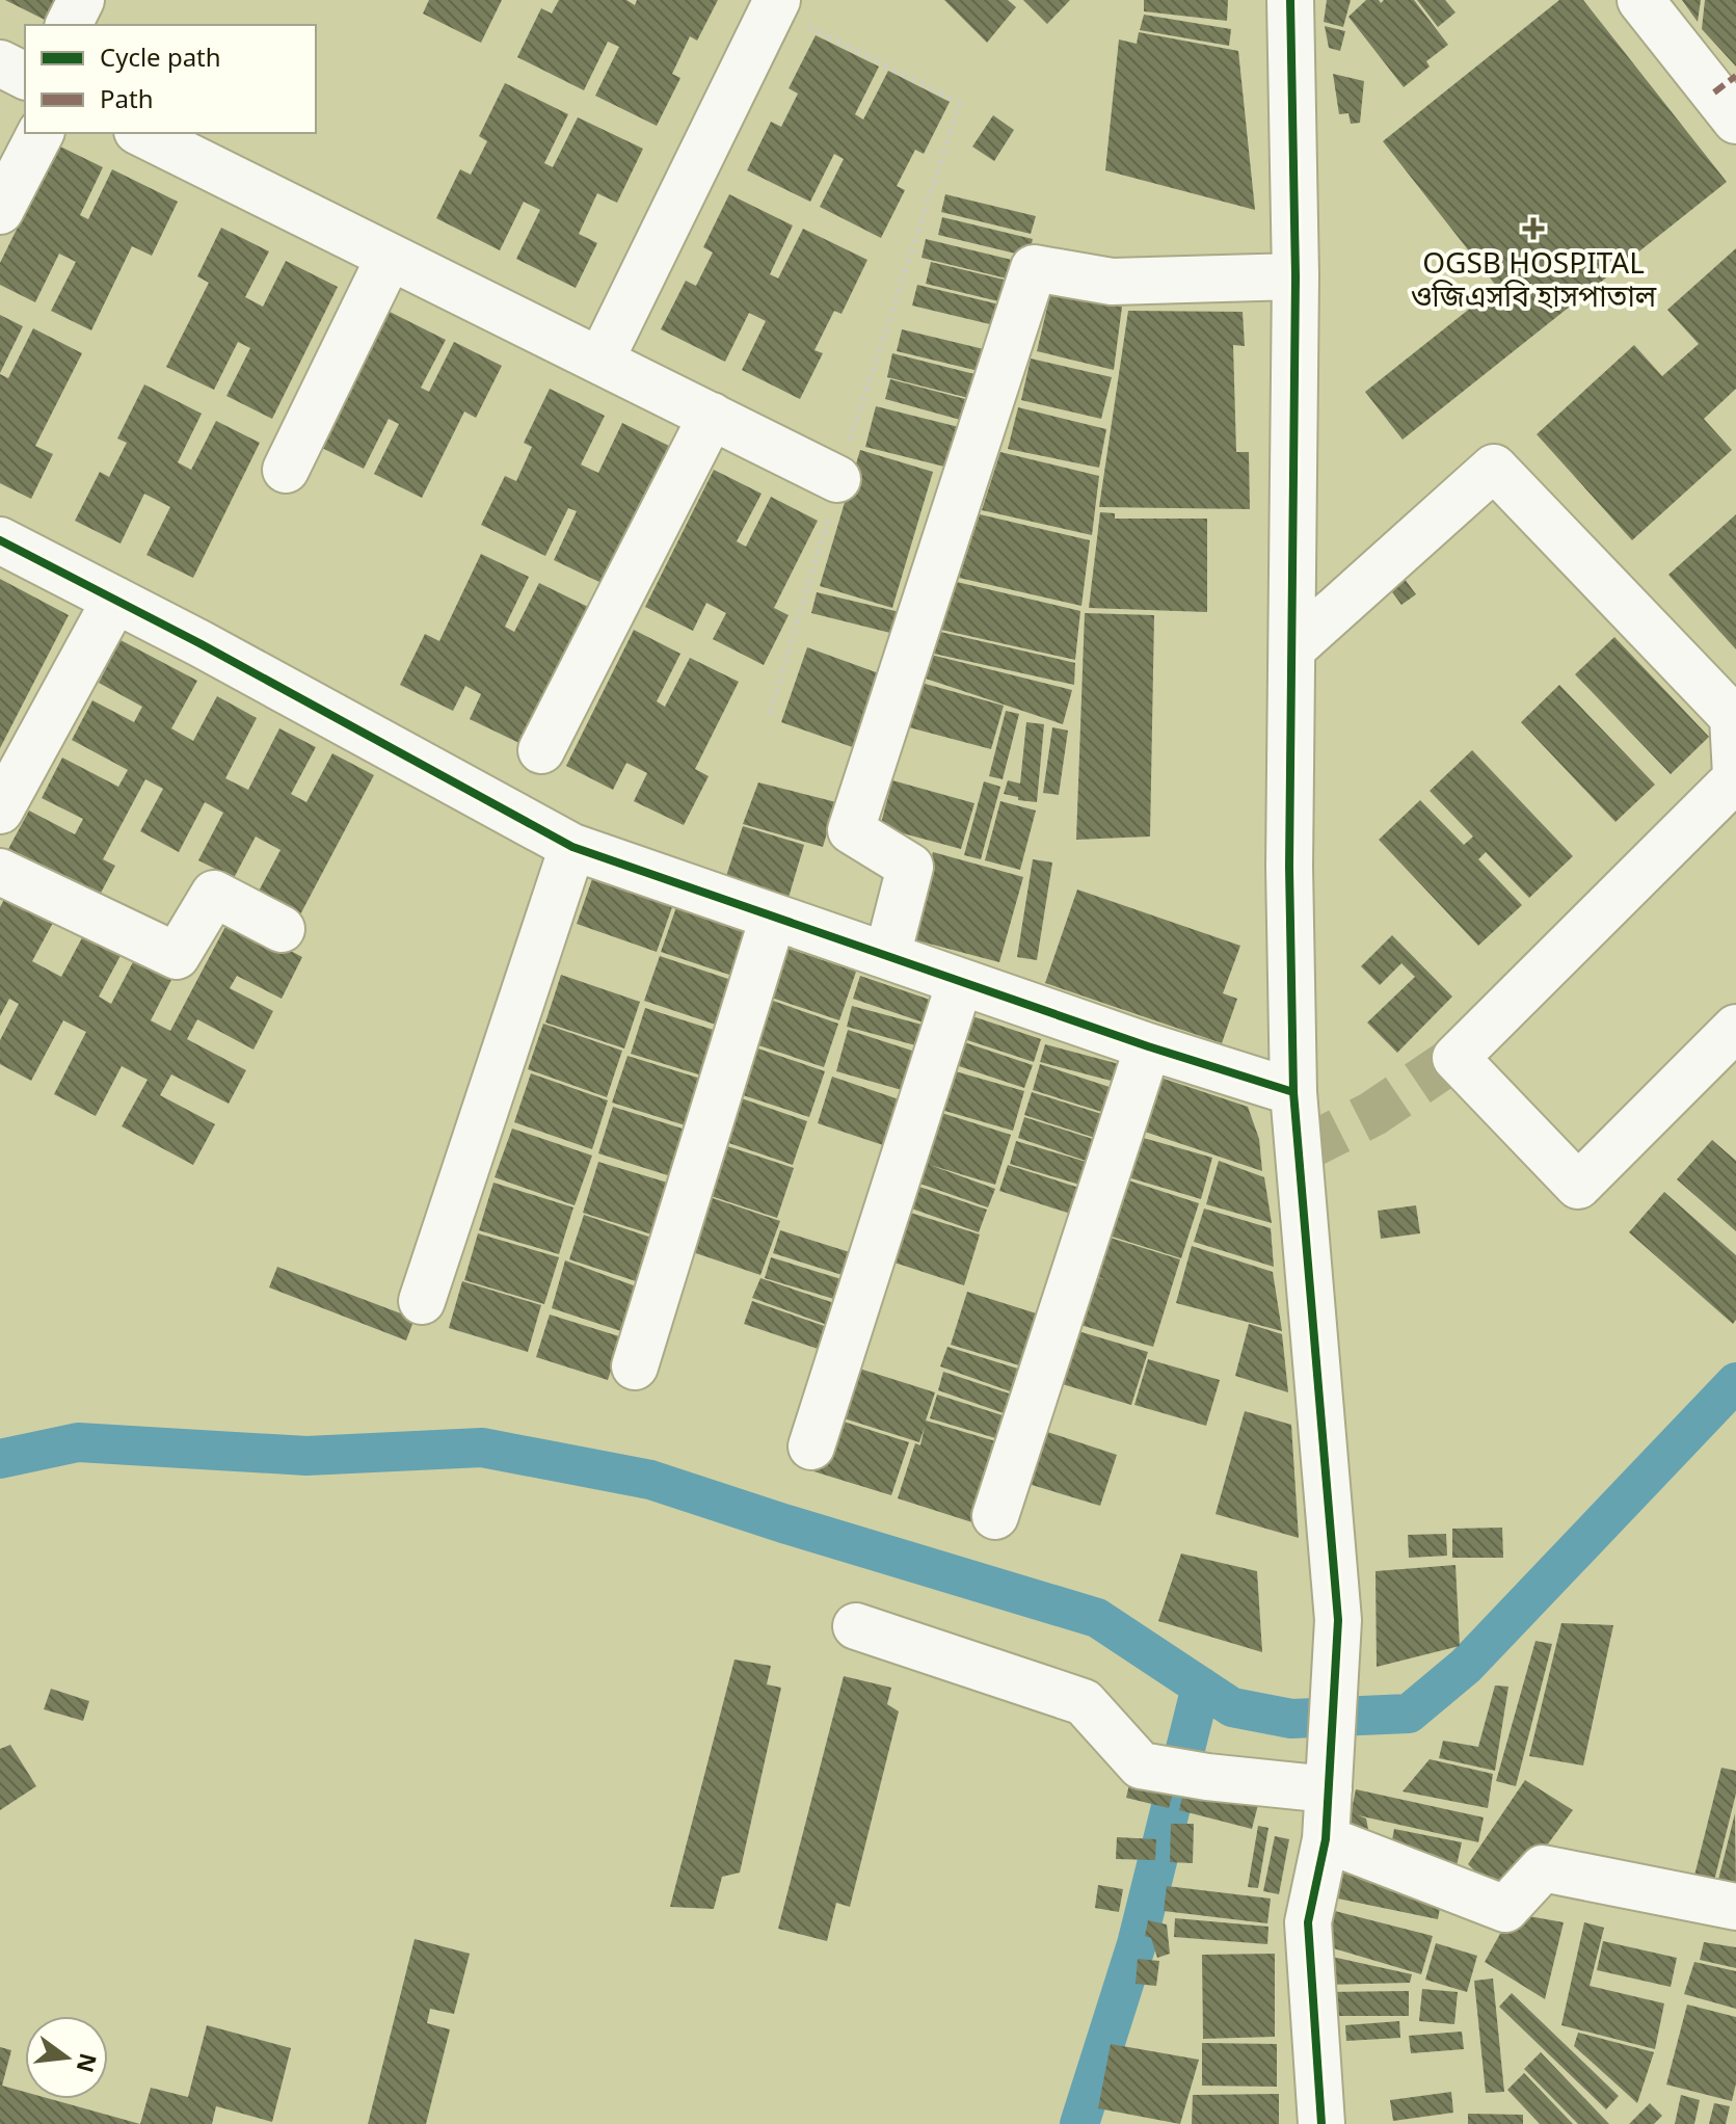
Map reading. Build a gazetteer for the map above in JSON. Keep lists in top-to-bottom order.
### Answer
{
  "places": {
    "health": ["OGSB HOSPITAL ওজিএসবি হাসপাতাল"]
  },
  "legend": ["Cycle path", "Path"],
  "north": "right"
}
